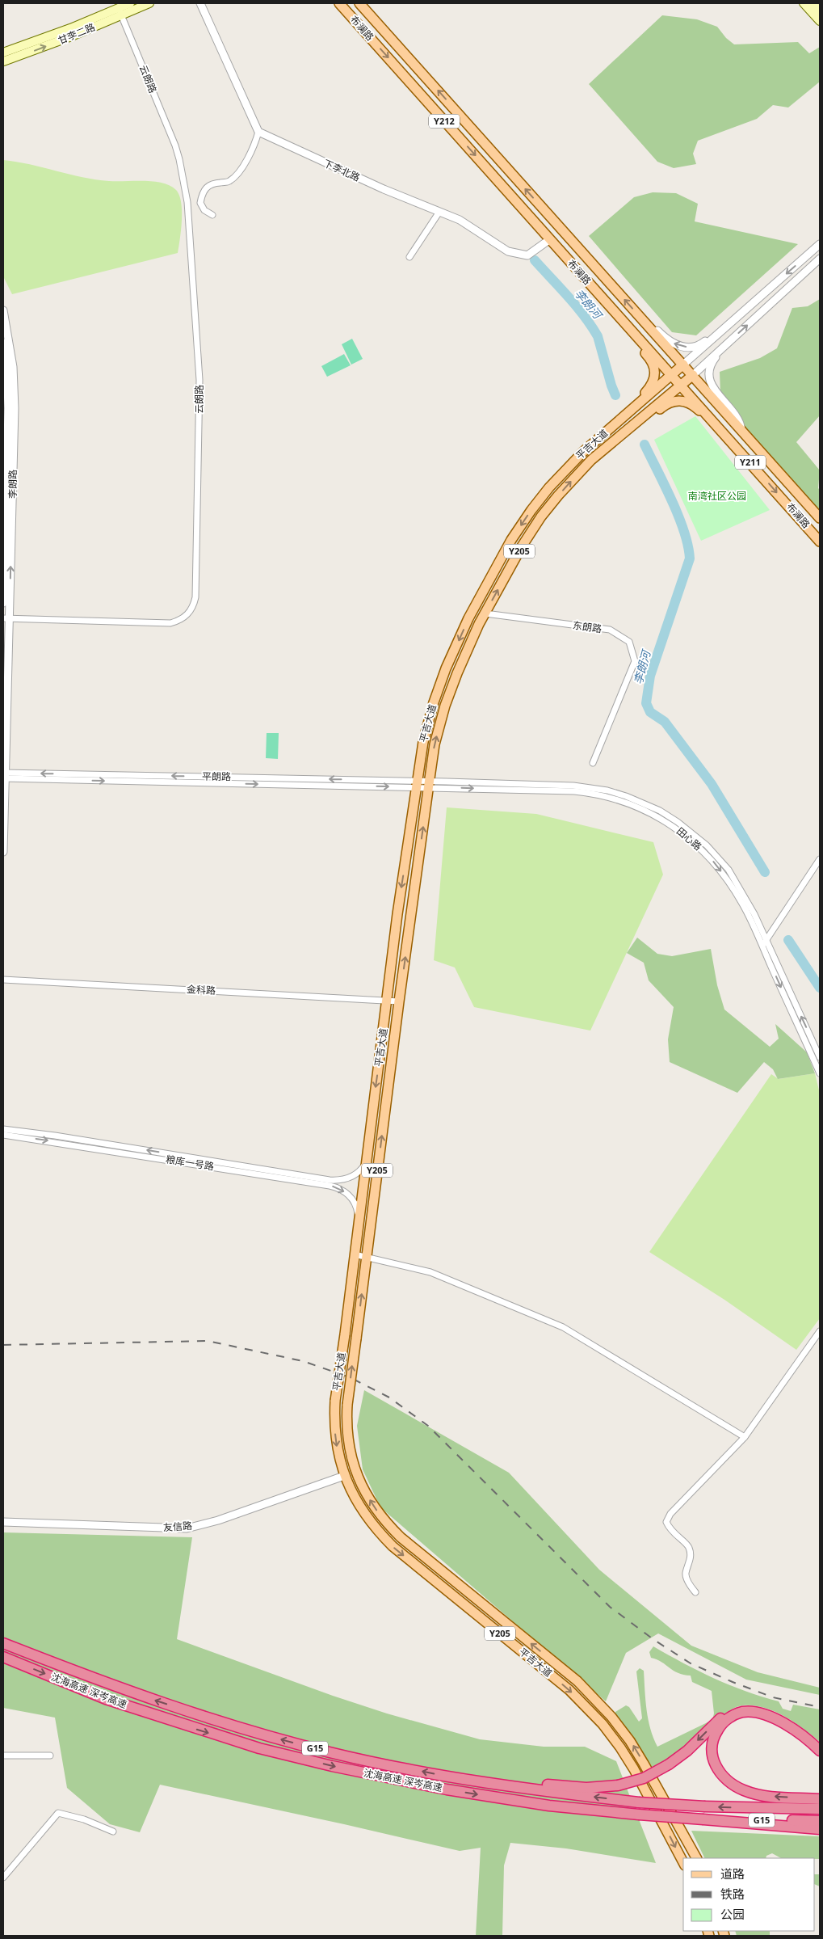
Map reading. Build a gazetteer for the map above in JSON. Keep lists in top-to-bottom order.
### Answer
{
  "streets": {
    "highway": ["沈海高速 深岑高速", "G15"],
    "main road": [
      "布澜路",
      "甘李二路",
      "Y212",
      "平吉大道",
      "Y211",
      "Y205"
    ],
    "street": [
      "云朗路",
      "下李北路",
      "李朗路",
      "东朗路",
      "平朗路",
      "田心路",
      "金科路",
      "粮库一号路",
      "友信路"
    ]
  },
  "crossings": [
    ["布澜路", "下李北路"],
    ["布澜路", "平吉大道"],
    ["甘李二路", "云朗路"],
    ["云朗路", "李朗路"],
    ["平吉大道", "东朗路"],
    ["平吉大道", "平朗路"],
    ["平吉大道", "田心路"],
    ["平吉大道", "金科路"],
    ["平吉大道", "粮库一号路"],
    ["平吉大道", "友信路"],
    ["李朗路", "平朗路"],
    ["平朗路", "田心路"]
  ],
  "water": ["李朗河"],
  "parks": ["南湾社区公园"],
  "legend": ["道路", "铁路", "公园"]
}
